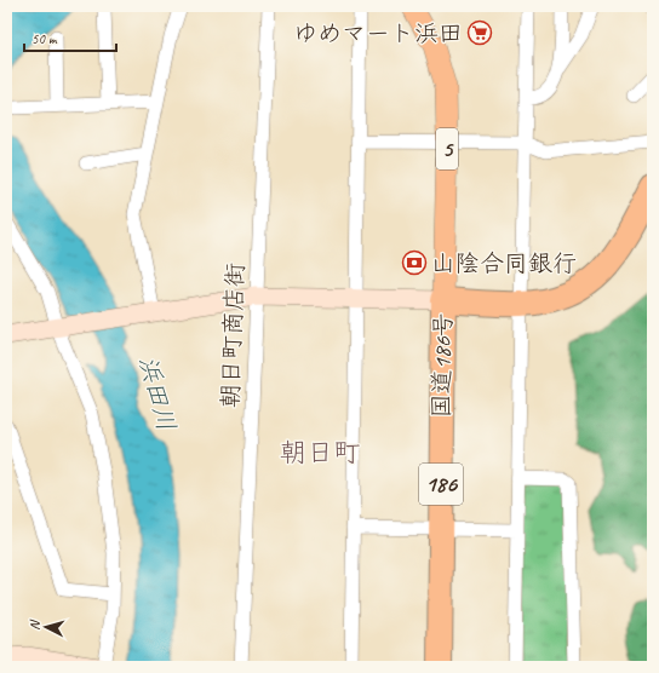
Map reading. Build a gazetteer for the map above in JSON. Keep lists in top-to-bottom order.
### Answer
{
  "streets": {
    "highway": ["国道186号", "186"],
    "main road": ["5"],
    "street": ["朝日町商店街"]
  },
  "crossings": [
    ["5", "国道186号"]
  ],
  "districts": ["朝日町"],
  "water": ["浜田川"],
  "places": {
    "supermarket": ["ゆめマート浜田"],
    "bank": ["山陰合同銀行"]
  },
  "scale_bar": "50 m",
  "north": "left"
}
